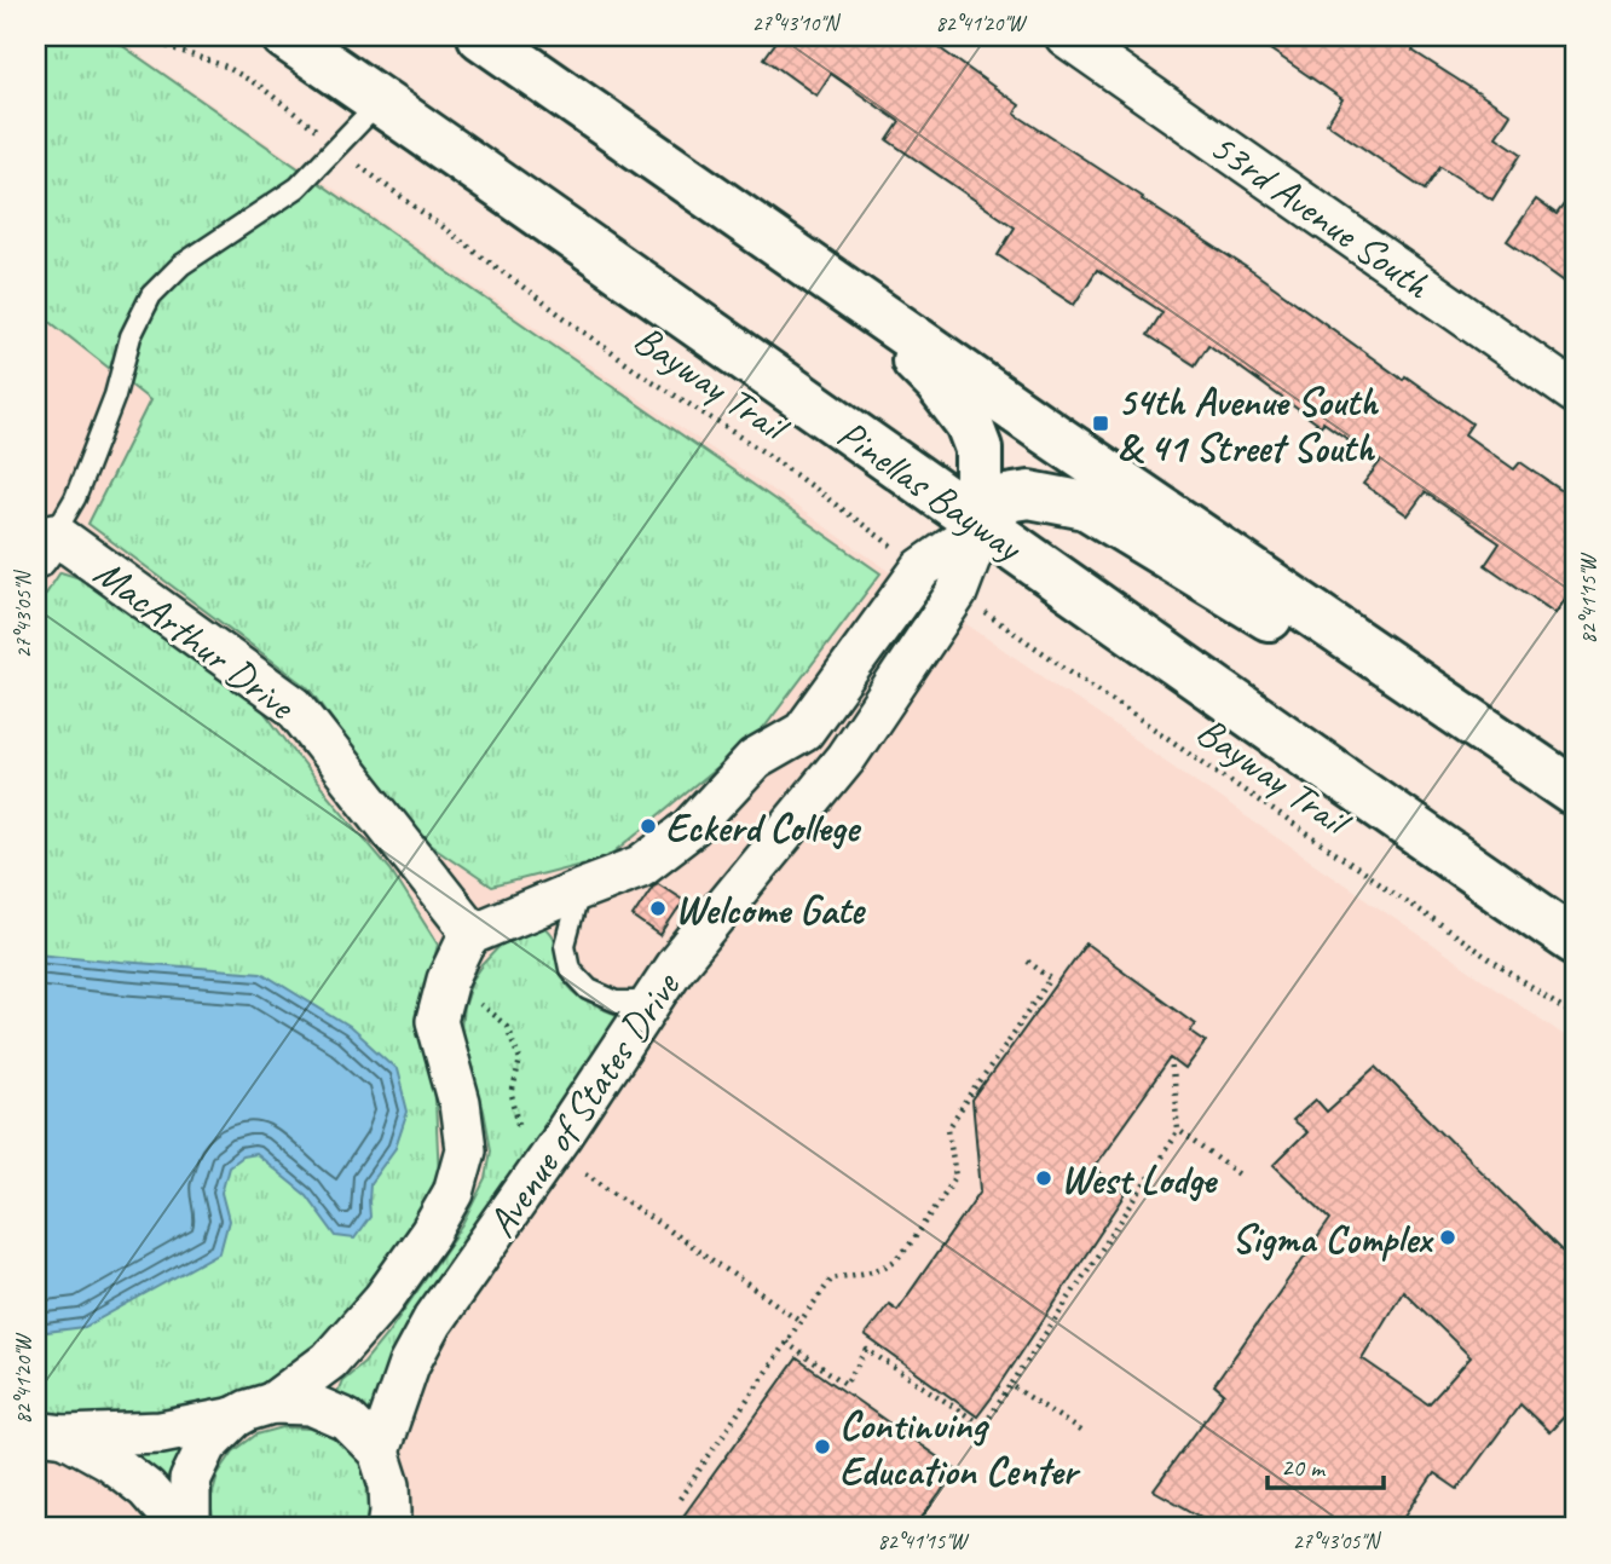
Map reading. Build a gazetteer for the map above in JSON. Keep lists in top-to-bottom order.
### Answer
{
  "streets": {
    "main road": ["Pinellas Bayway"],
    "street": ["53rd Avenue South", "MacArthur Drive", "Avenue of States Drive"],
    "path": ["Bayway Trail"]
  },
  "crossings": [
    ["Bayway Trail", "Avenue of States Drive"],
    ["Pinellas Bayway", "Avenue of States Drive"],
    ["MacArthur Drive", "Avenue of States Drive"]
  ],
  "places": {
    "transit": ["54th Avenue South & 41 Street South"],
    "other": [
      "Eckerd College",
      "Welcome Gate",
      "West Lodge",
      "Sigma Complex",
      "Continuing Education Center"
    ]
  },
  "scale_bar": "20 m",
  "coordinates": [
    "27°43'10\"N",
    "82°41'20\"W",
    "82°41'15\"W",
    "27°43'05\"N"
  ]
}
